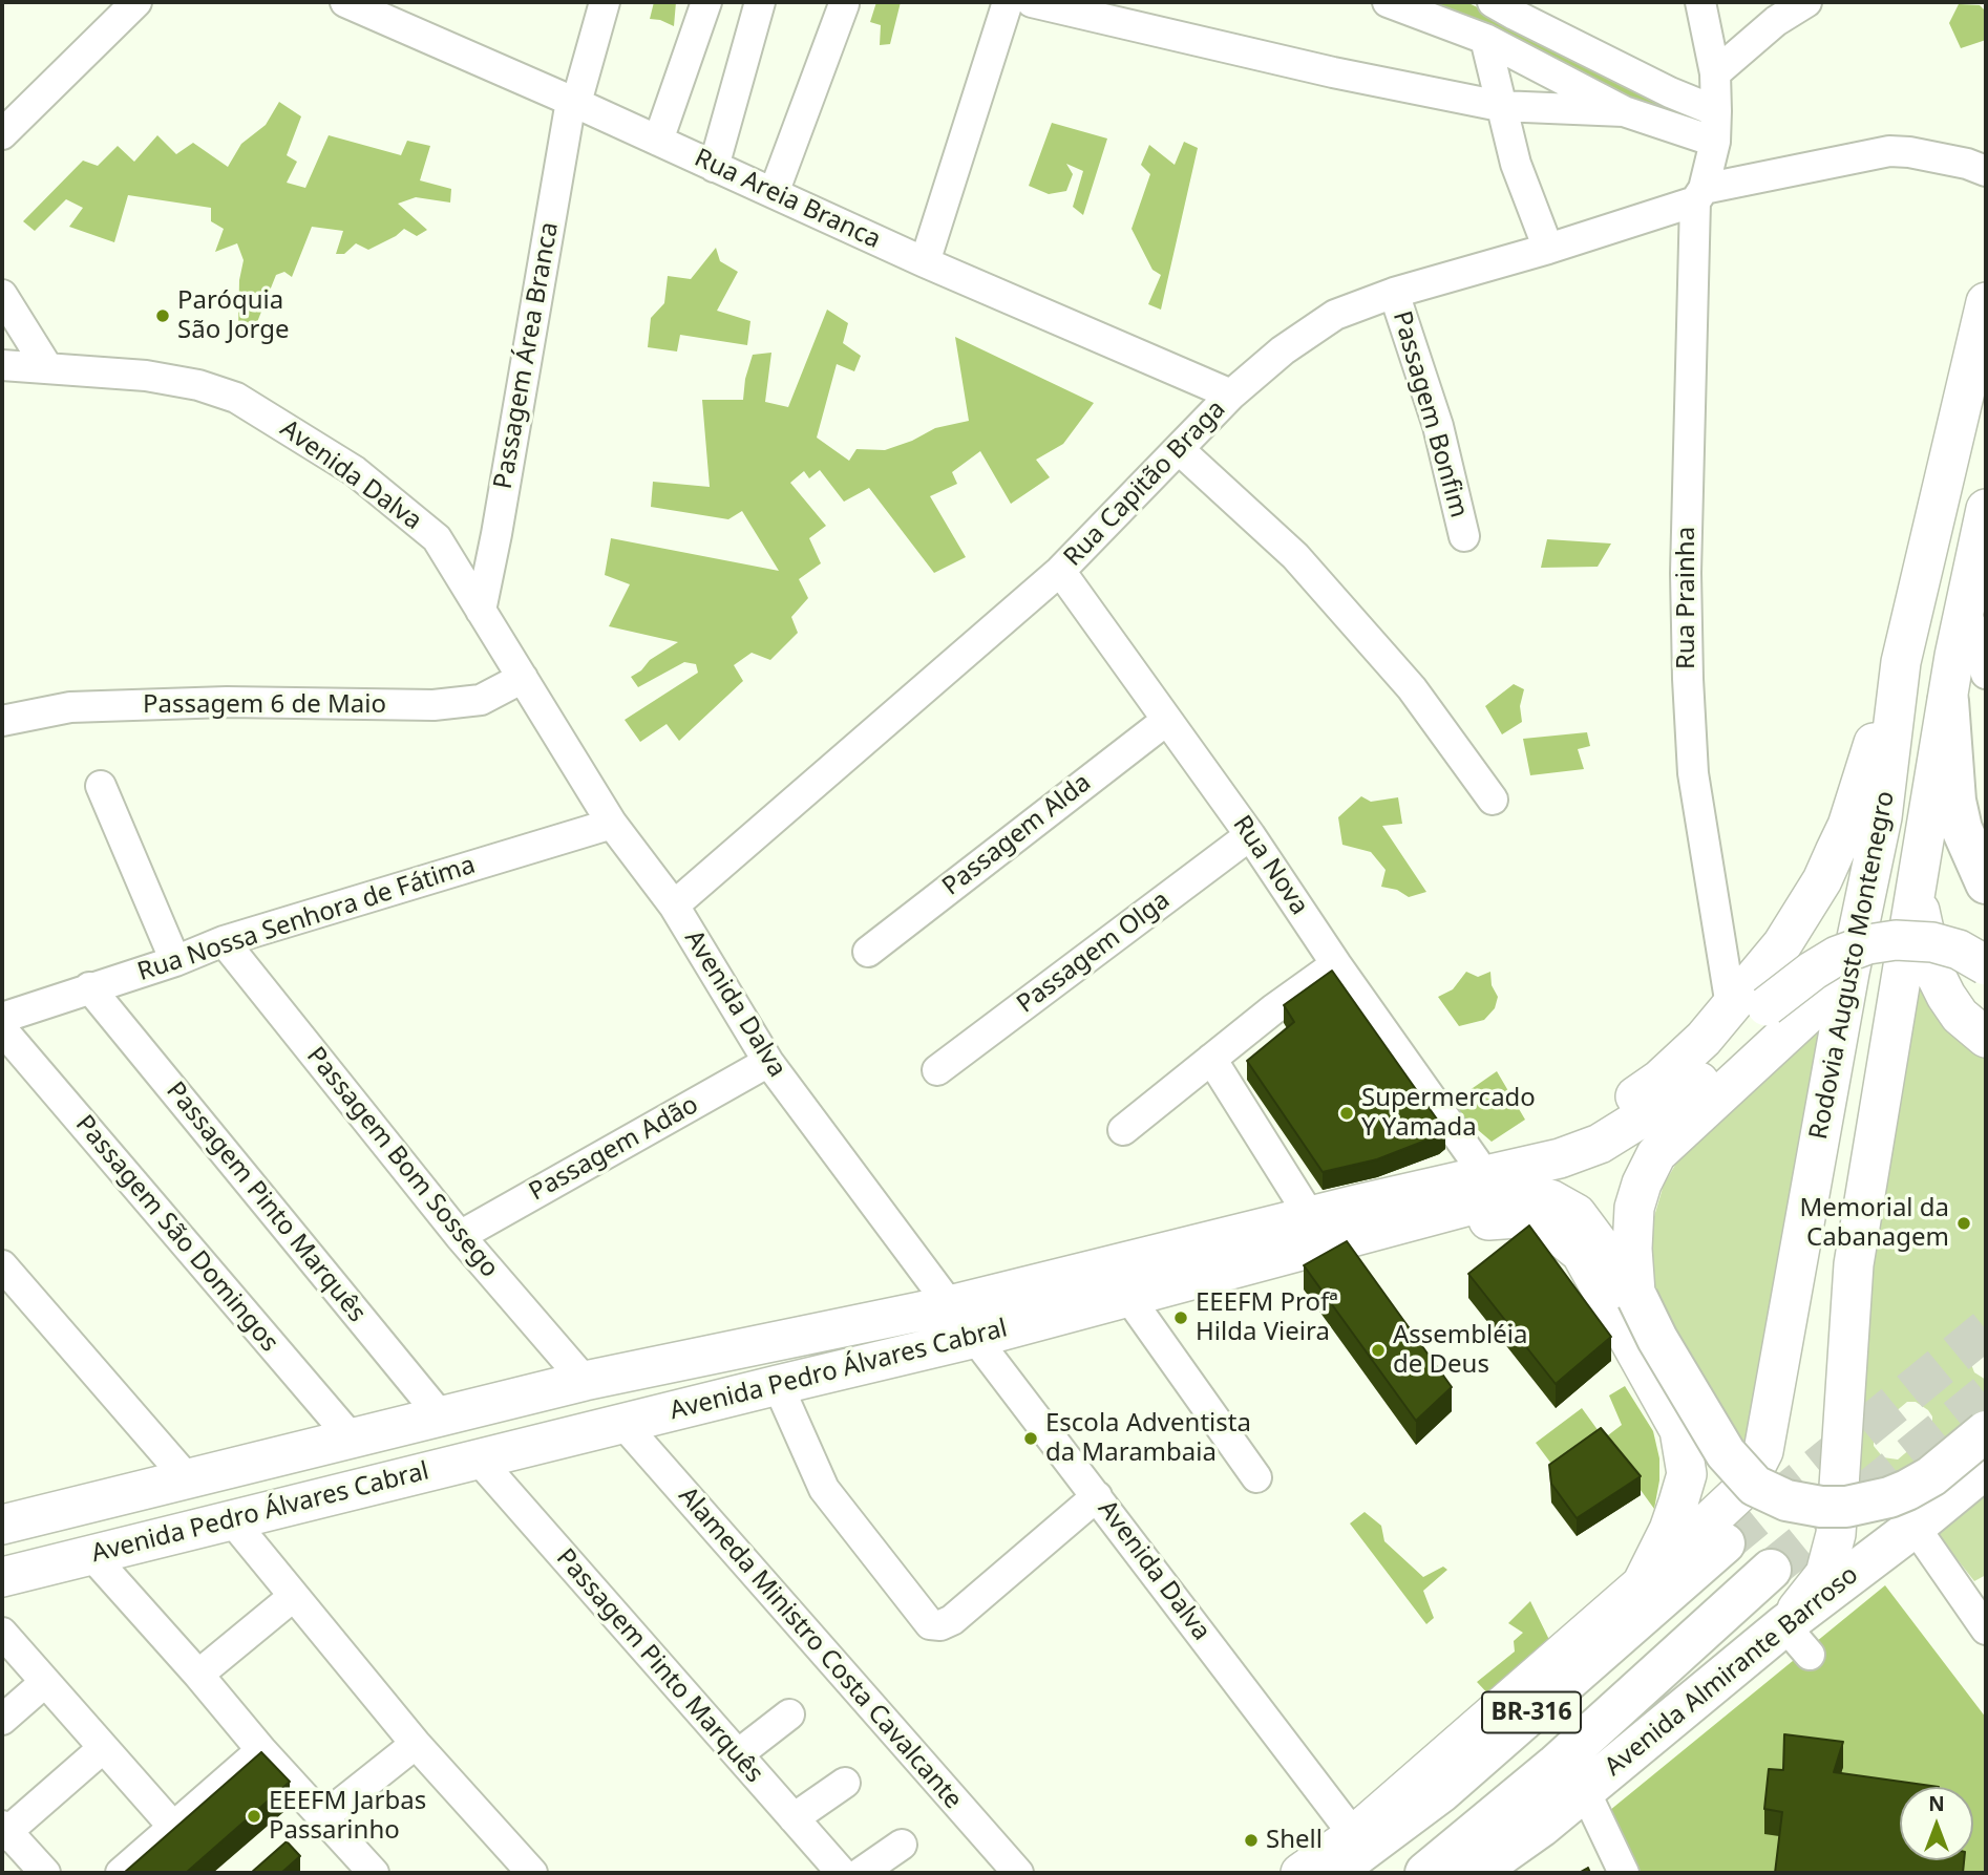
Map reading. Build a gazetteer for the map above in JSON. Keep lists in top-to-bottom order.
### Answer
{
  "streets": {
    "highway": ["Avenida Almirante Barroso", "BR-316"],
    "main road": ["Rodovia Augusto Montenegro", "Avenida Pedro Álvares Cabral"],
    "street": [
      "Rua Areia Branca",
      "Passagem Área Branca",
      "Passagem Bonfim",
      "Avenida Dalva",
      "Rua Capitão Braga",
      "Rua Prainha",
      "Passagem 6 de Maio",
      "Passagem Alda",
      "Rua Nova",
      "Rua Nossa Senhora de Fátima",
      "Passagem Olga",
      "Passagem Adão",
      "Passagem Bom Sossego",
      "Passagem Pinto Marquês",
      "Passagem São Domingos",
      "Alameda Ministro Costa Cavalcante"
    ]
  },
  "crossings": [
    ["Rua Areia Branca", "Passagem Área Branca"],
    ["Rua Areia Branca", "Rua Capitão Braga"],
    ["Passagem Área Branca", "Avenida Dalva"],
    ["Passagem Bonfim", "Rua Capitão Braga"],
    ["Avenida Dalva", "Rua Capitão Braga"],
    ["Avenida Dalva", "Passagem 6 de Maio"],
    ["Avenida Dalva", "Rua Nossa Senhora de Fátima"],
    ["Avenida Dalva", "Rodovia Augusto Montenegro"],
    ["Avenida Dalva", "Passagem Adão"],
    ["Avenida Dalva", "Avenida Pedro Álvares Cabral"],
    ["Rua Capitão Braga", "Rua Prainha"],
    ["Rua Capitão Braga", "Rua Nova"],
    ["Passagem Alda", "Rua Nova"],
    ["Rua Nova", "Passagem Olga"],
    ["Rua Nossa Senhora de Fátima", "Passagem Bom Sossego"],
    ["Rua Nossa Senhora de Fátima", "Passagem Pinto Marquês"],
    ["Rodovia Augusto Montenegro", "Avenida Almirante Barroso"],
    ["Passagem Adão", "Passagem Bom Sossego"],
    ["Passagem Bom Sossego", "Avenida Pedro Álvares Cabral"],
    ["Passagem Pinto Marquês", "Avenida Pedro Álvares Cabral"],
    ["Passagem São Domingos", "Avenida Pedro Álvares Cabral"],
    ["Avenida Pedro Álvares Cabral", "Alameda Ministro Costa Cavalcante"]
  ],
  "places": [
    "Paróquia São Jorge",
    "Supermercado Y Yamada",
    "Memorial da Cabanagem",
    "EEEFM Profª Hilda Vieira",
    "Assembléia de Deus",
    "Escola Adventista da Marambaia",
    "EEEFM Jarbas Passarinho",
    "Shell"
  ],
  "north": "top"
}
